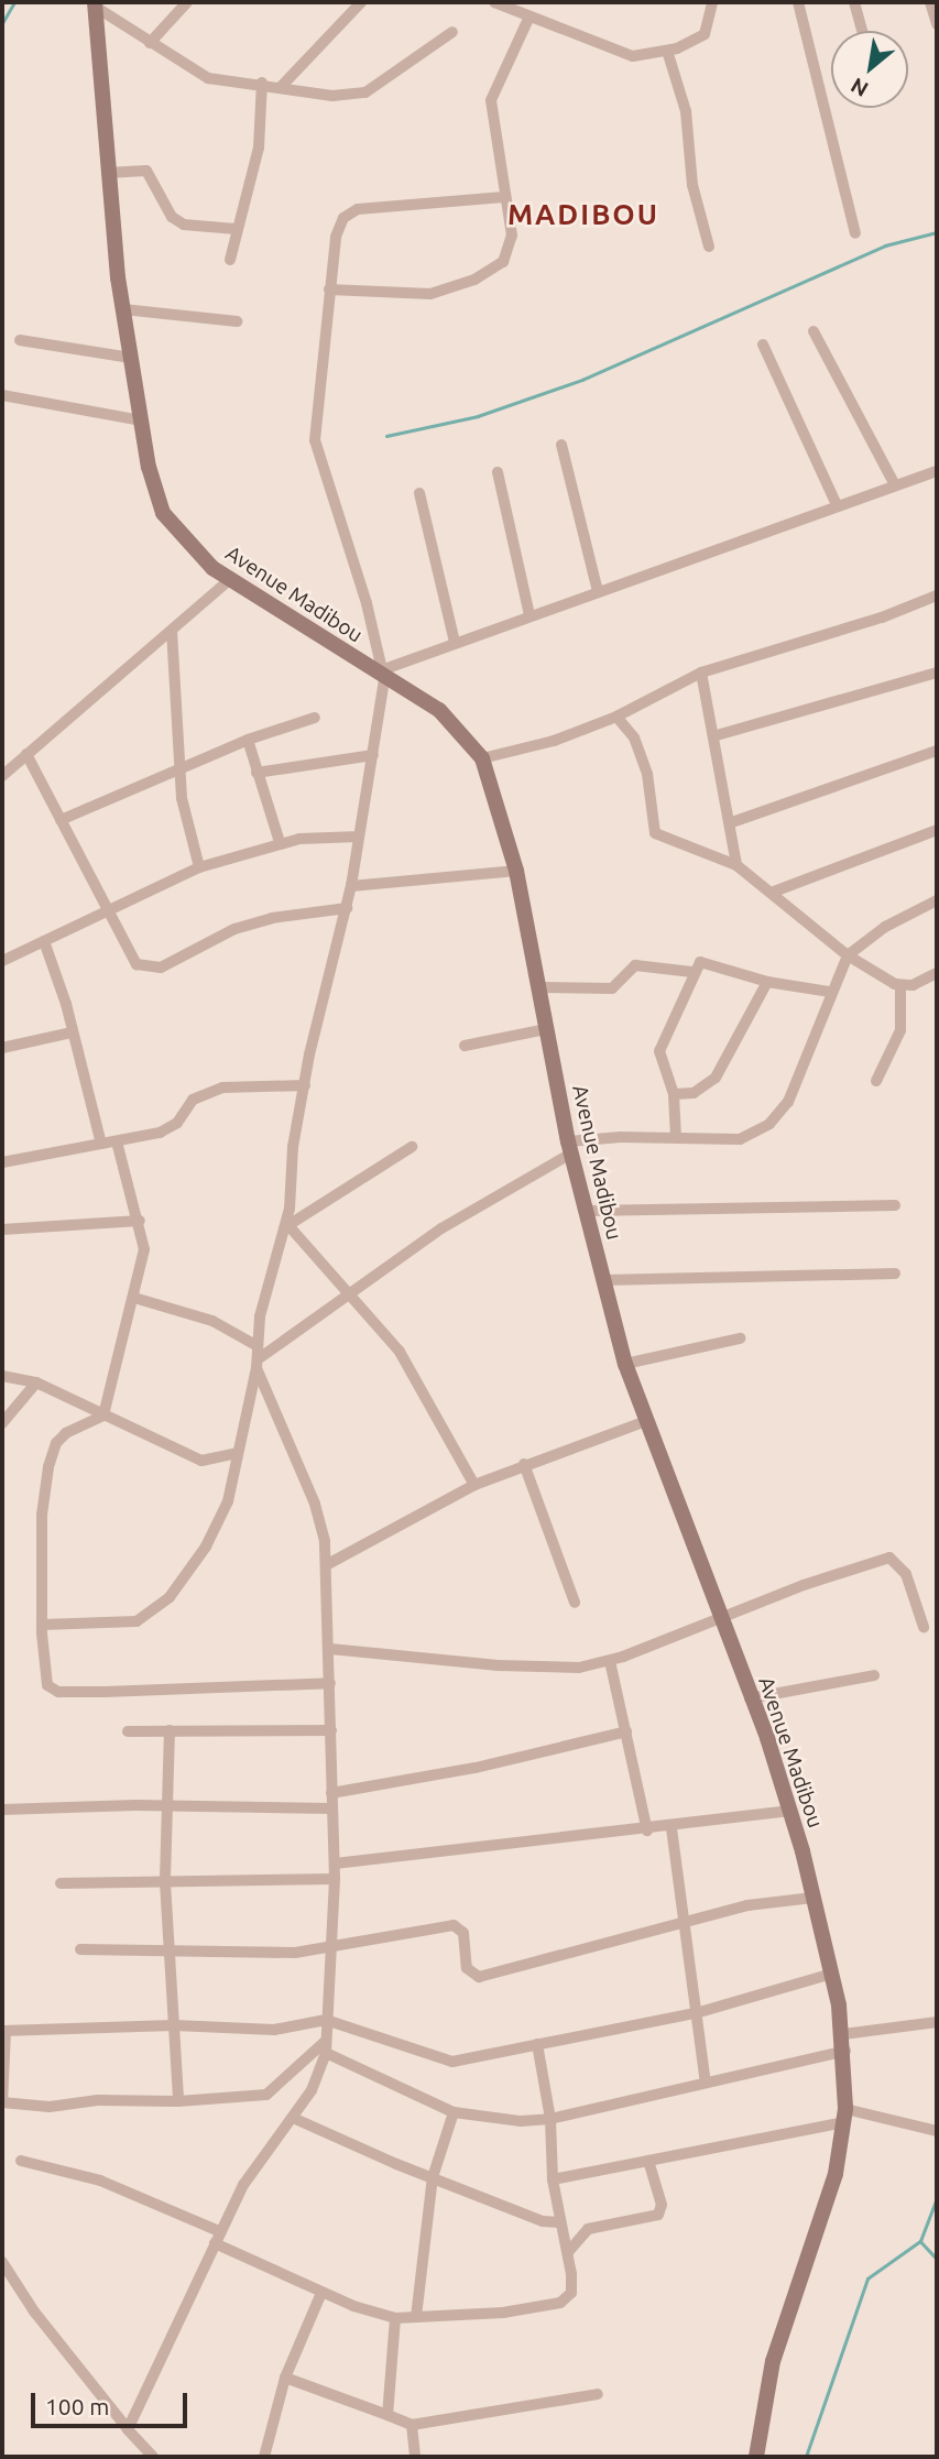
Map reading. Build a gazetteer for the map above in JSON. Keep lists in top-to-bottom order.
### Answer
{
  "streets": {
    "street": ["Avenue Madibou"]
  },
  "districts": ["MADIBOU"],
  "scale_bar": "100 m",
  "north": "bottom left"
}
